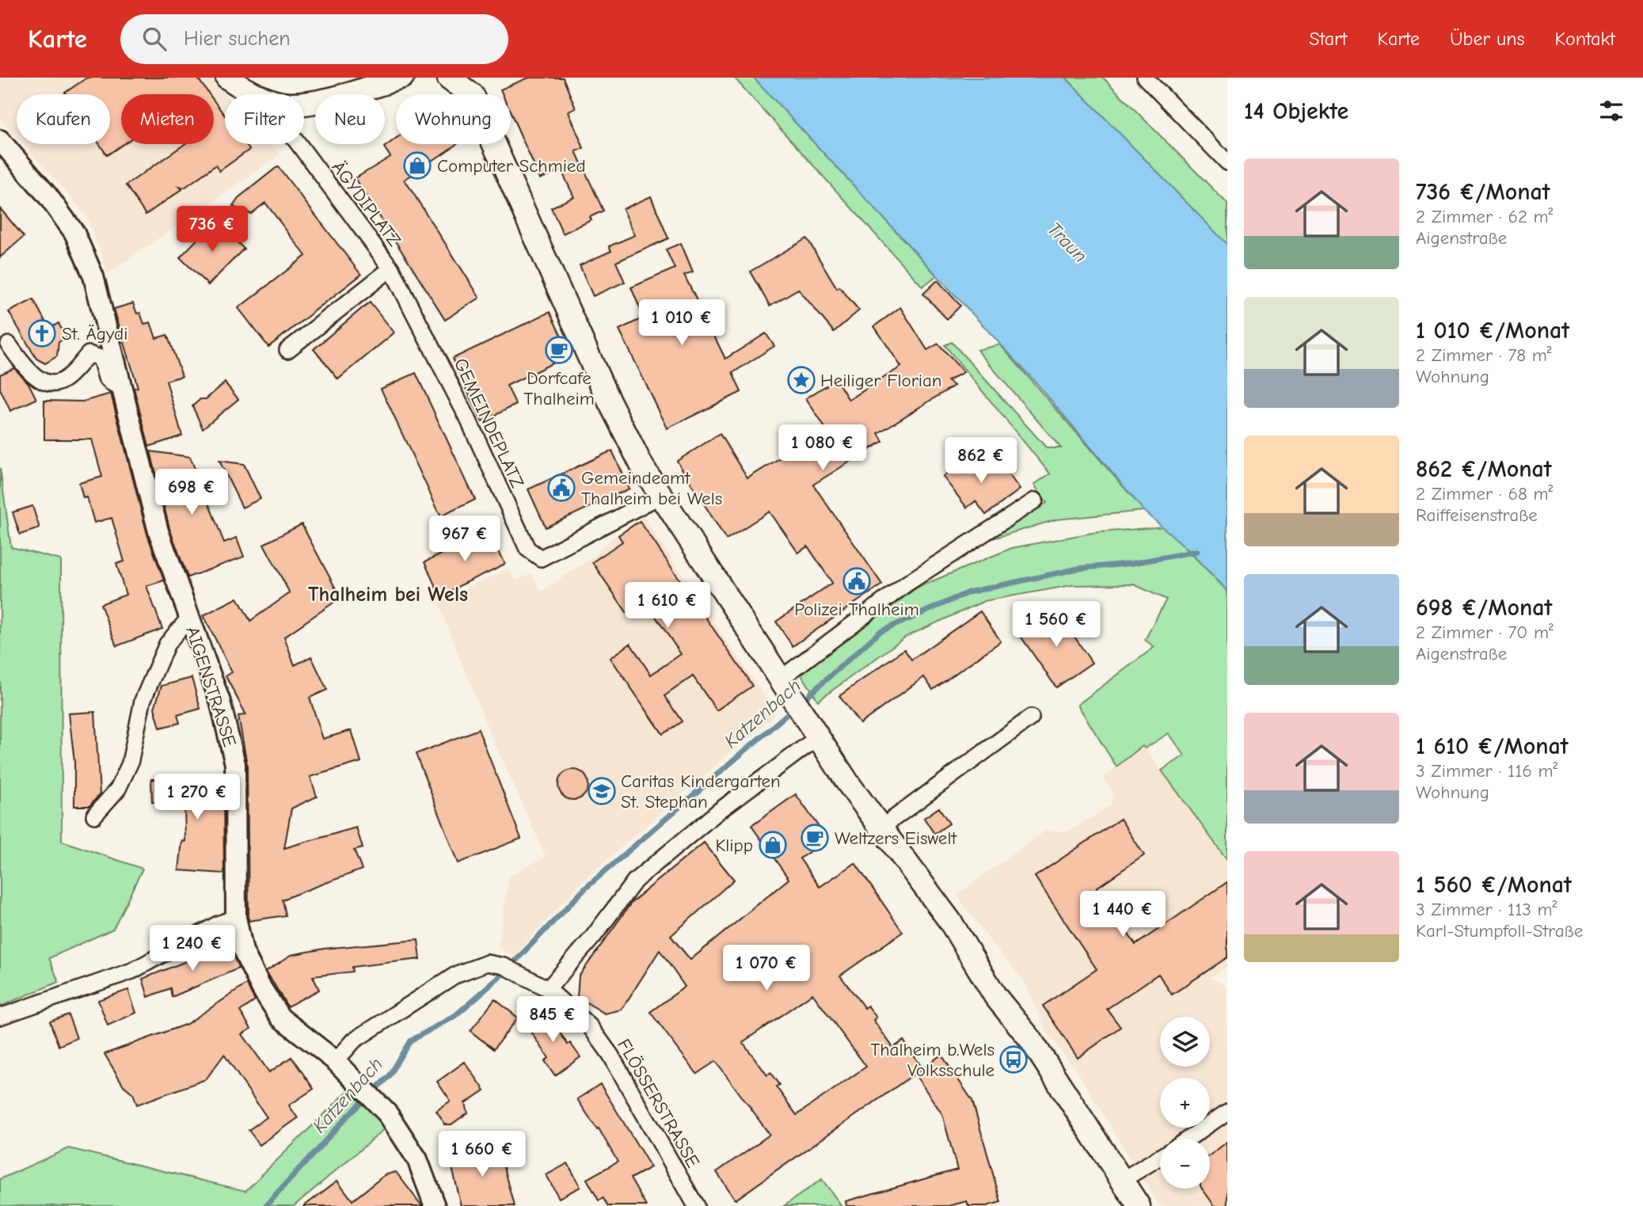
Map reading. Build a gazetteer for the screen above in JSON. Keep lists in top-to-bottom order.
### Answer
{
  "streets": {
    "street": [
      "ÄGYDIPLATZ",
      "GEMEINDEPLATZ",
      "AIGENSTRASSE",
      "FLÖSSERSTRASSE"
    ]
  },
  "crossings": [
    ["ÄGYDIPLATZ", "GEMEINDEPLATZ"],
    ["AIGENSTRASSE", "FLÖSSERSTRASSE"]
  ],
  "districts": ["Thalheim bei Wels"],
  "water": ["Traun", "Katzenbach"],
  "places": {
    "shop": ["Computer Schmied", "Klipp"],
    "church": ["St. Ägydi"],
    "cafe": ["Dorfcafe Thalheim", "Weltzers Eiswelt"],
    "place": ["Heiliger Florian"],
    "public building": ["Gemeindeamt Thalheim bei Wels", "Polizei Thalheim"],
    "school or university": ["Caritas Kindergarten St. Stephan"],
    "bus stop": ["Thalheim b.Wels Volksschule"]
  },
  "page": {
    "header": "Karte",
    "search": "Hier suchen",
    "nav": [
      "Start",
      "Karte",
      "Über uns",
      "Kontakt"
    ],
    "heading": "14 Objekte",
    "chip": [
      "Kaufen",
      "Mieten",
      "Filter",
      "Neu",
      "Wohnung"
    ],
    "list": [
      {
        "name": "736 €/Monat",
        "note": "2 Zimmer · 62 m² · Aigenstraße"
      },
      {
        "name": "1 010 €/Monat",
        "note": "2 Zimmer · 78 m² · Wohnung"
      },
      {
        "name": "862 €/Monat",
        "note": "2 Zimmer · 68 m² · Raiffeisenstraße"
      },
      {
        "name": "698 €/Monat",
        "note": "2 Zimmer · 70 m² · Aigenstraße"
      },
      {
        "name": "1 610 €/Monat",
        "note": "3 Zimmer · 116 m² · Wohnung"
      },
      {
        "name": "1 560 €/Monat",
        "note": "3 Zimmer · 113 m² · Karl-Stumpfoll-Straße"
      }
    ],
    "price": [
      "736 €",
      "1 010 €",
      "1 080 €",
      "862 €",
      "698 €",
      "967 €",
      "1 610 €",
      "1 560 €",
      "1 270 €",
      "1 440 €",
      "1 240 €",
      "1 070 €",
      "845 €",
      "1 660 €"
    ],
    "map_buttons": ["+", "−"]
  }
}
